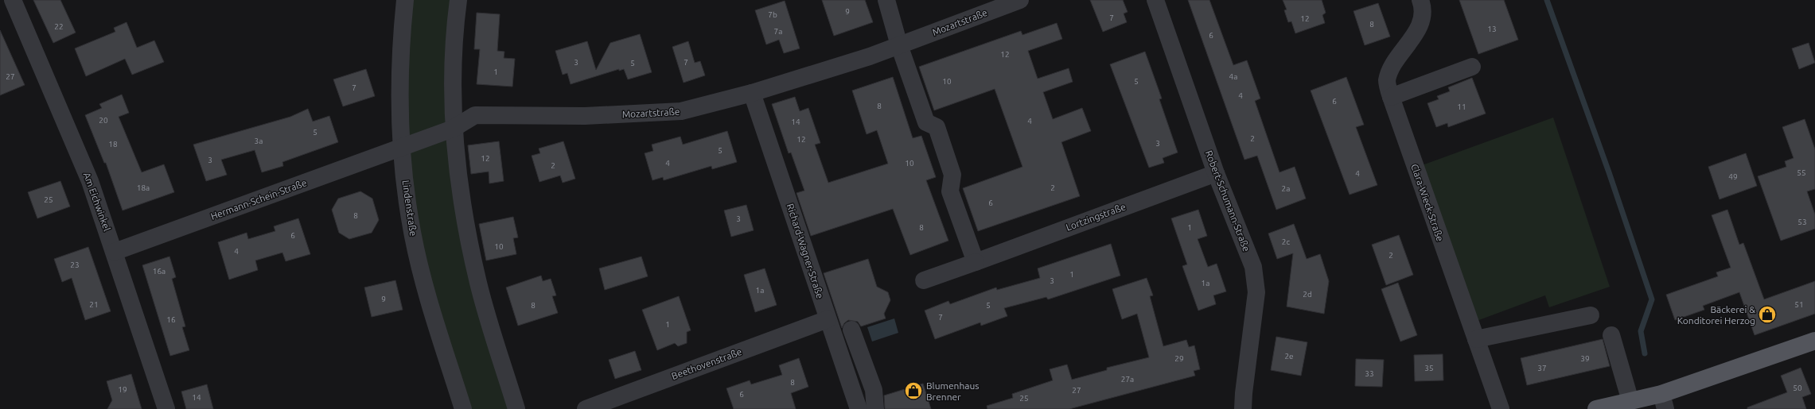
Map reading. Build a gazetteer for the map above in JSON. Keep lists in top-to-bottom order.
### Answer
{
  "streets": {
    "street": [
      "Mozartstraße",
      "Hermann-Schein-Straße",
      "Robert-Schumann-Straße",
      "Am Eichwinkel",
      "Clara-Wieck-Straße",
      "Lindenstraße",
      "Lortzingstraße",
      "Richard-Wagner-Straße",
      "Beethovenstraße"
    ]
  },
  "crossings": [
    ["Mozartstraße", "Hermann-Schein-Straße"],
    ["Mozartstraße", "Lindenstraße"],
    ["Mozartstraße", "Richard-Wagner-Straße"],
    ["Hermann-Schein-Straße", "Am Eichwinkel"],
    ["Hermann-Schein-Straße", "Lindenstraße"],
    ["Robert-Schumann-Straße", "Lortzingstraße"],
    ["Richard-Wagner-Straße", "Beethovenstraße"]
  ],
  "places": {
    "shop": ["Bäckerei & Konditorei Herzog", "Blumenhaus Brenner"]
  },
  "house_numbers": [
    "9",
    "7b",
    "7",
    "12",
    "8",
    "22",
    "13",
    "7a",
    "6",
    "12",
    "3",
    "7",
    "5",
    "1",
    "27",
    "4a",
    "10",
    "5",
    "7",
    "4",
    "6",
    "8",
    "11",
    "20",
    "4",
    "14",
    "5",
    "2",
    "12",
    "3a",
    "3",
    "18",
    "5",
    "12",
    "3",
    "4",
    "10",
    "2",
    "55",
    "4",
    "49",
    "18a",
    "2",
    "2a",
    "25",
    "6",
    "8",
    "3",
    "53",
    "8",
    "1",
    "6",
    "2c",
    "10",
    "4",
    "2",
    "23",
    "16a",
    "1",
    "3",
    "1a",
    "1a",
    "2d",
    "9",
    "21",
    "51",
    "8",
    "5",
    "7",
    "16",
    "1",
    "2e",
    "29",
    "39",
    "35",
    "37",
    "33",
    "27a",
    "8",
    "50",
    "19",
    "27",
    "6",
    "14",
    "25"
  ]
}
